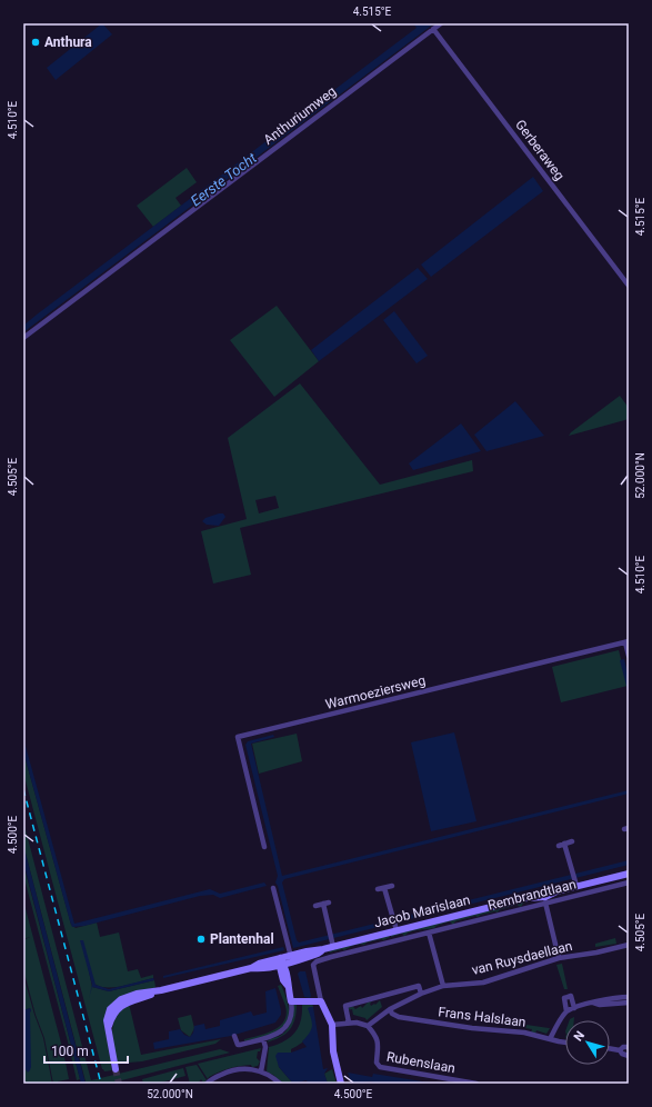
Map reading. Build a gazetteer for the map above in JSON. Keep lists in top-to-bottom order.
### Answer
{
  "streets": {
    "main road": ["Jacob Marislaan"],
    "street": [
      "Anthuriumweg",
      "Gerberaweg",
      "Warmoeziersweg",
      "Rembrandtlaan",
      "van Ruysdaellaan",
      "Frans Halslaan",
      "Rubenslaan"
    ]
  },
  "crossings": [
    ["Anthuriumweg", "Gerberaweg"],
    ["van Ruysdaellaan", "Frans Halslaan"],
    ["van Ruysdaellaan", "Rubenslaan"]
  ],
  "water": ["Eerste Tocht"],
  "places": ["Anthura", "Plantenhal"],
  "scale_bar": "100 m",
  "north": "top left",
  "coordinates": [
    "4.515°E",
    "4.510°E",
    "52.000°N",
    "4.505°E",
    "4.500°E"
  ]
}
